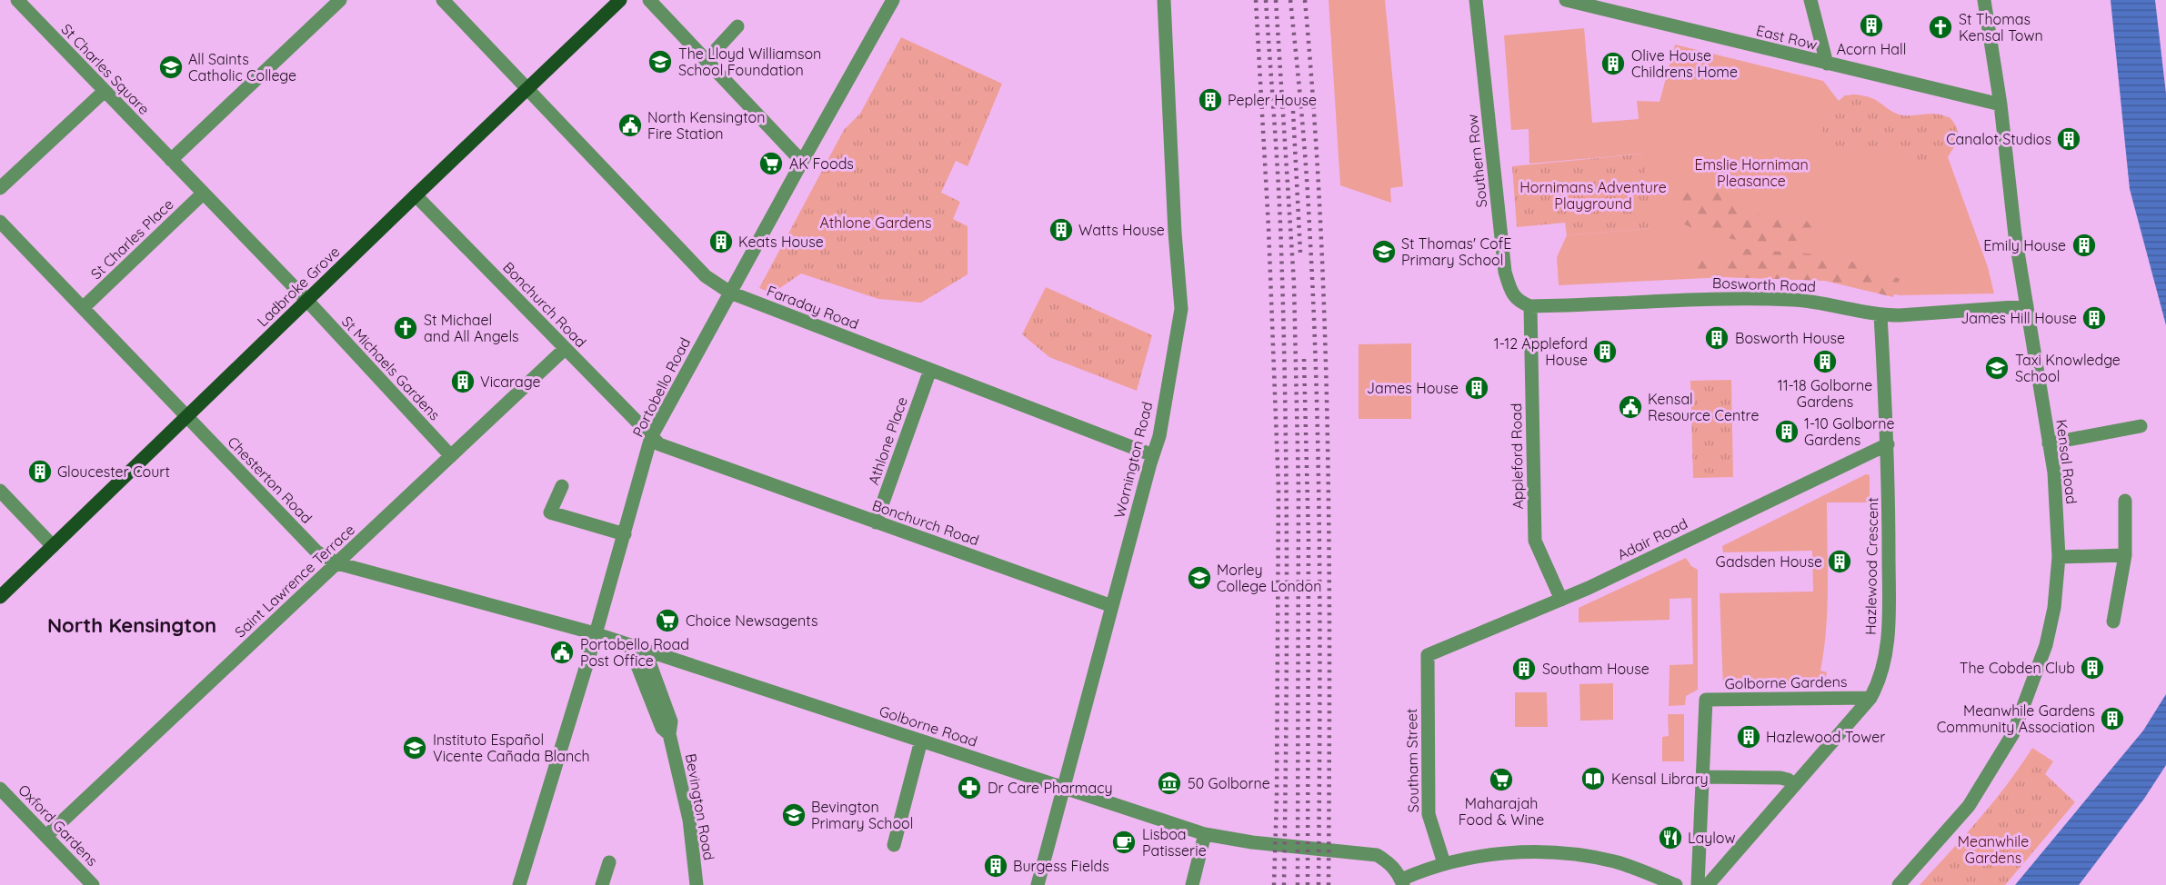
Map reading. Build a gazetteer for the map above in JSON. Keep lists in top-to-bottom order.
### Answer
{
  "streets": {
    "main road": ["Ladbroke Grove"],
    "street": [
      "East Row",
      "St Charles Square",
      "Southern Row",
      "St Charles Place",
      "Bosworth Road",
      "Bonchurch Road",
      "Faraday Road",
      "St Michaels Gardens",
      "Portobello Road",
      "Athlone Place",
      "Appleford Road",
      "Wornington Road",
      "Kensal Road",
      "Chesterton Road",
      "Adair Road",
      "Hazlewood Crescent",
      "Saint Lawrence Terrace",
      "Golborne Gardens",
      "Golborne Road",
      "Southam Street",
      "Bevington Road",
      "Oxford Gardens"
    ]
  },
  "crossings": [
    ["East Row", "Kensal Road"],
    ["St Charles Square", "St Charles Place"],
    ["St Charles Square", "Ladbroke Grove"],
    ["St Charles Square", "St Michaels Gardens"],
    ["Southern Row", "Bosworth Road"],
    ["Southern Row", "Appleford Road"],
    ["St Charles Place", "Chesterton Road"],
    ["Bosworth Road", "Appleford Road"],
    ["Bosworth Road", "Kensal Road"],
    ["Bosworth Road", "Hazlewood Crescent"],
    ["Ladbroke Grove", "Bonchurch Road"],
    ["Ladbroke Grove", "Faraday Road"],
    ["Ladbroke Grove", "St Michaels Gardens"],
    ["Ladbroke Grove", "Chesterton Road"],
    ["Bonchurch Road", "Portobello Road"],
    ["Bonchurch Road", "Athlone Place"],
    ["Bonchurch Road", "Wornington Road"],
    ["Bonchurch Road", "Saint Lawrence Terrace"],
    ["Faraday Road", "Portobello Road"],
    ["Faraday Road", "Athlone Place"],
    ["Faraday Road", "Wornington Road"],
    ["St Michaels Gardens", "Saint Lawrence Terrace"],
    ["Portobello Road", "Chesterton Road"],
    ["Portobello Road", "Golborne Road"],
    ["Appleford Road", "Adair Road"],
    ["Wornington Road", "Golborne Road"],
    ["Chesterton Road", "Saint Lawrence Terrace"],
    ["Chesterton Road", "Golborne Road"],
    ["Adair Road", "Hazlewood Crescent"],
    ["Adair Road", "Southam Street"],
    ["Hazlewood Crescent", "Golborne Gardens"],
    ["Saint Lawrence Terrace", "Oxford Gardens"],
    ["Golborne Road", "Bevington Road"]
  ],
  "districts": ["North Kensington"],
  "parks": [
    "Emslie Horniman Pleasance",
    "Hornimans Adventure Playground",
    "Athlone Gardens",
    "Meanwhile Gardens"
  ],
  "places": {
    "building": [
      "Acorn Hall",
      "Olive House Childrens Home",
      "Pepler House",
      "Canalot Studios",
      "Watts House",
      "Keats House",
      "Emily House",
      "James Hill House",
      "Bosworth House",
      "1-12 Appleford House",
      "11-18 Golborne Gardens",
      "Vicarage",
      "James House",
      "1-10 Golborne Gardens",
      "Gloucester Court",
      "Gadsden House",
      "The Cobden Club",
      "Southam House",
      "Meanwhile Gardens Community Association",
      "Hazlewood Tower",
      "Burgess Fields"
    ],
    "church": ["St Thomas Kensal Town", "St Michael and All Angels"],
    "school or university": [
      "The Lloyd Williamson School Foundation",
      "All Saints Catholic College",
      "St Thomas' CofE Primary School",
      "Taxi Knowledge School",
      "Morley College London",
      "Instituto Español Vicente Cañada Blanch",
      "Bevington Primary School"
    ],
    "public building": ["North Kensington Fire Station", "Kensal Resource Centre", "Portobello Road Post Office"],
    "supermarket": ["AK Foods", "Choice Newsagents", "Maharajah Food & Wine"],
    "library": ["Kensal Library"],
    "museum": ["50 Golborne"],
    "pharmacy": ["Dr Care Pharmacy"],
    "restaurant": ["Laylow"],
    "cafe": ["Lisboa Patisserie"]
  }
}
